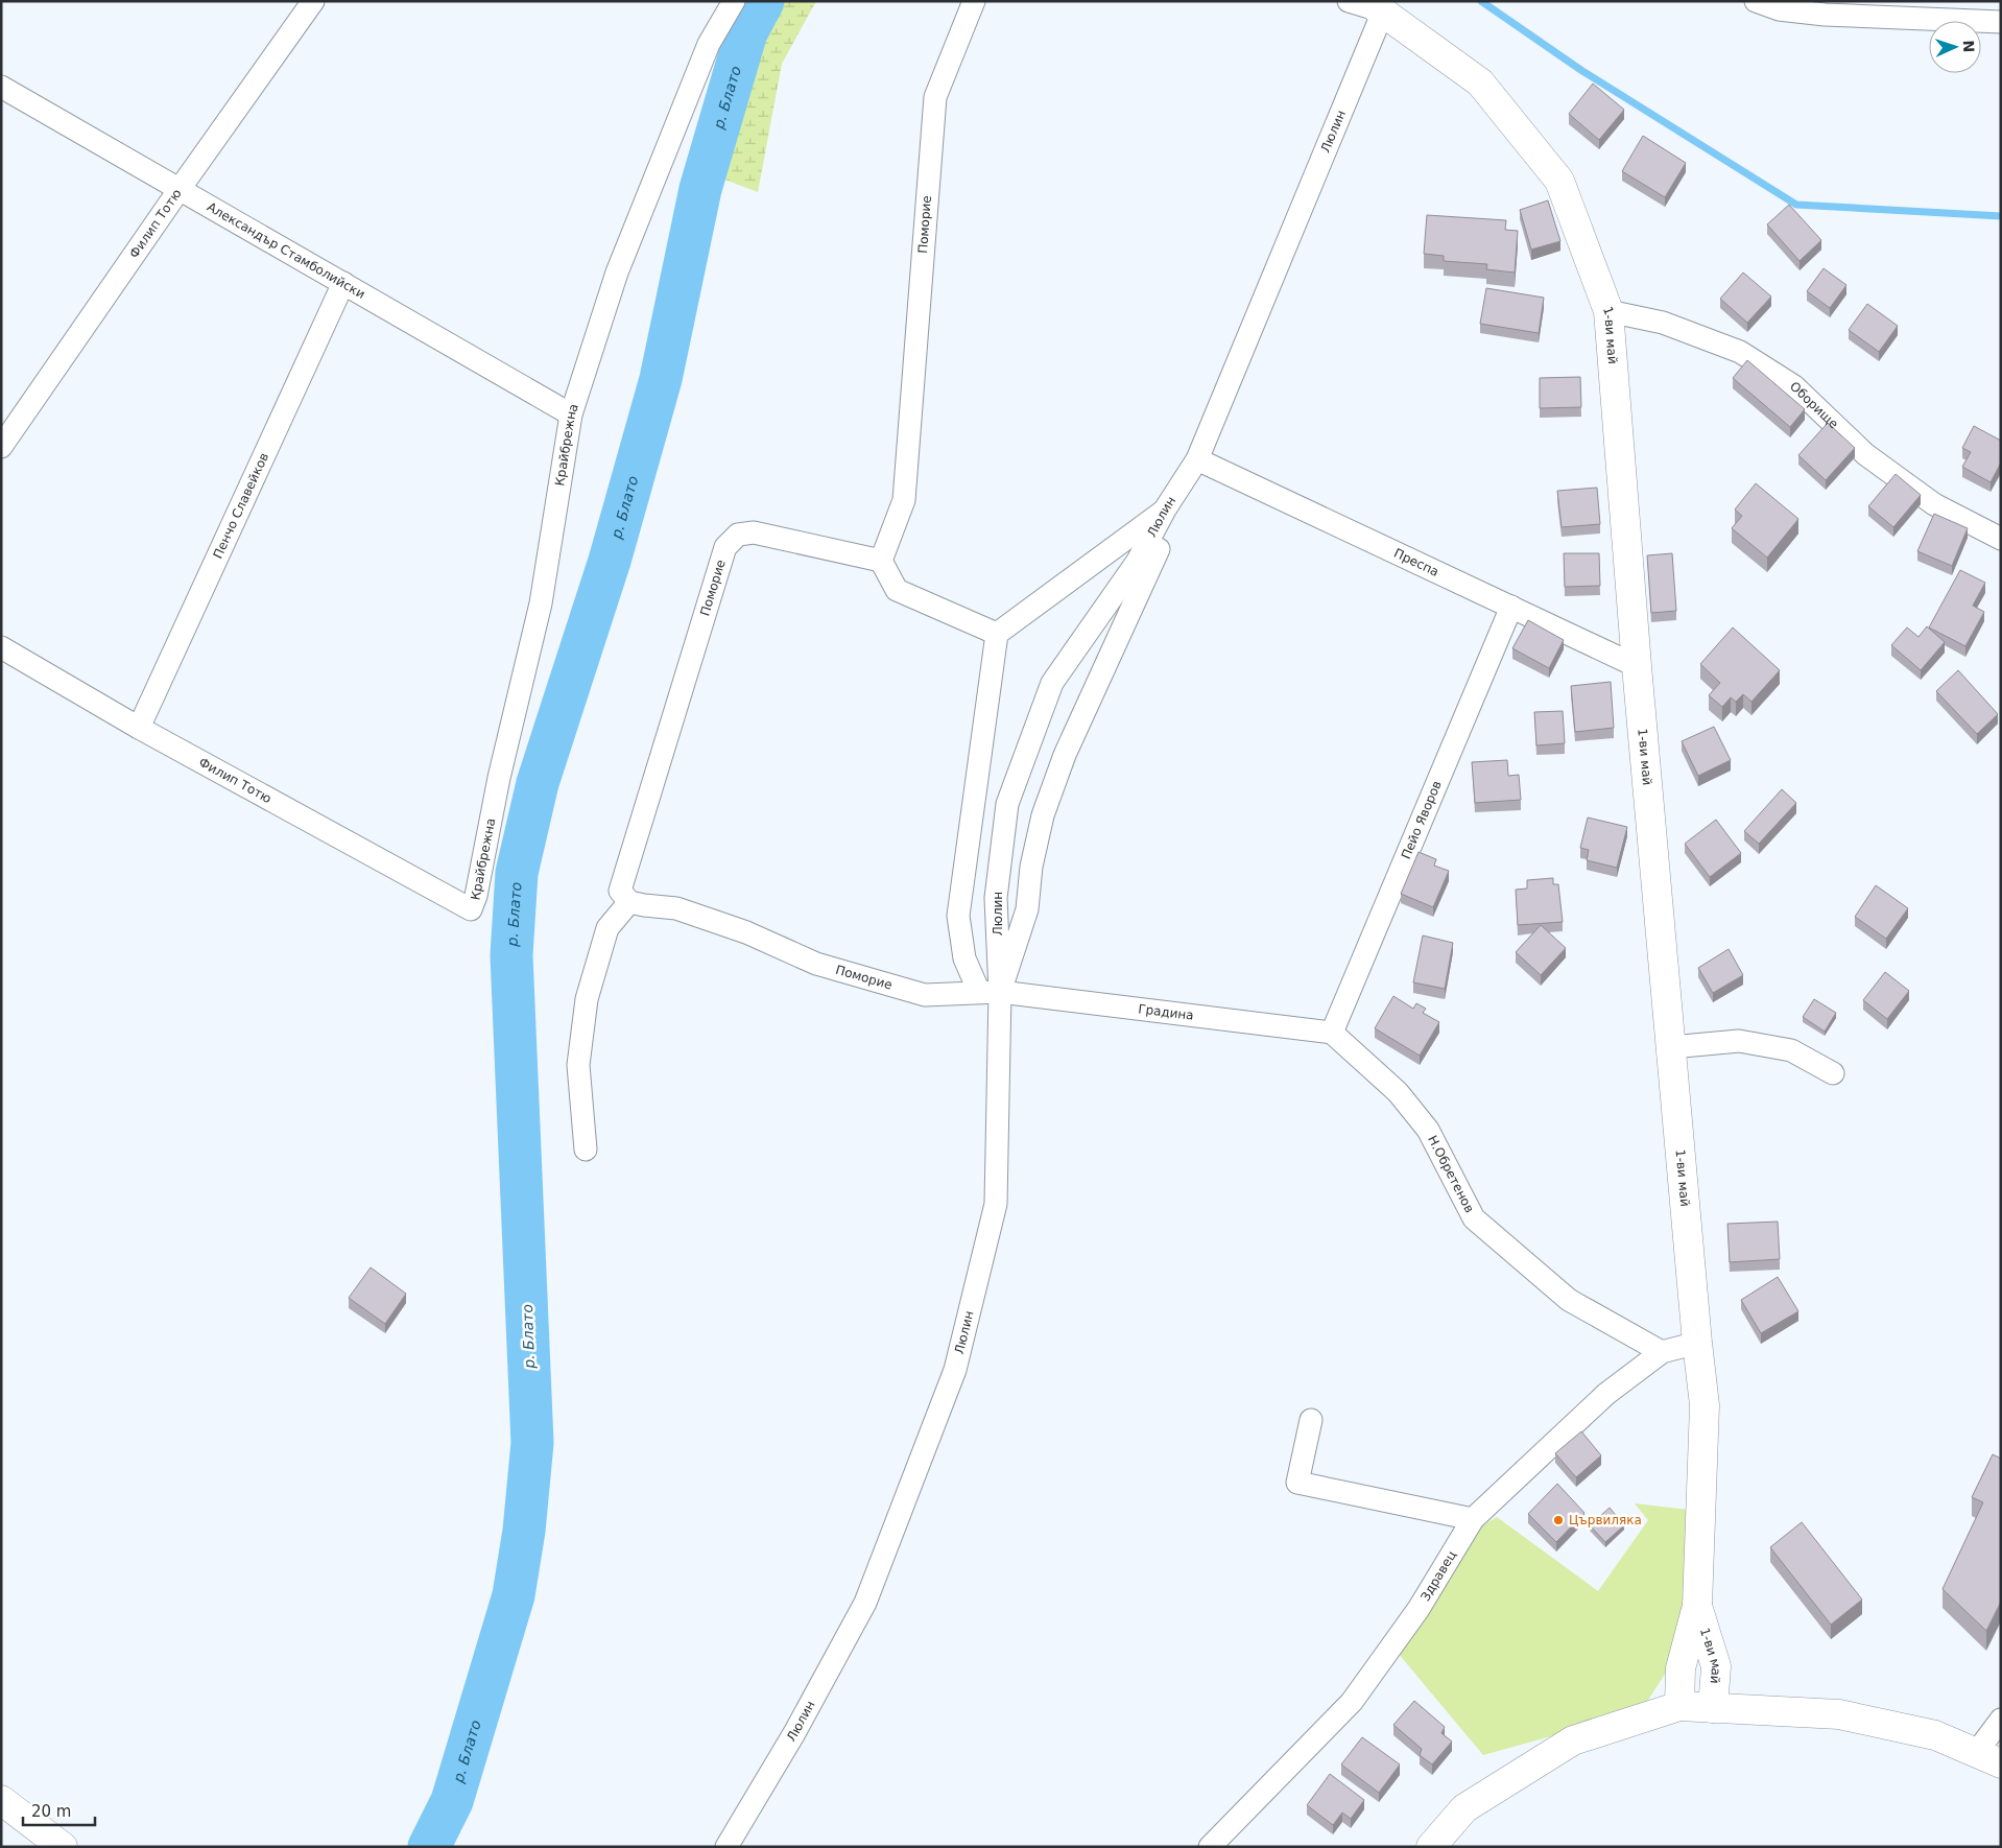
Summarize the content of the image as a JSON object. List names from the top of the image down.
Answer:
{
  "streets": {
    "street": [
      "Люлин",
      "Филип Тотю",
      "Поморие",
      "Александър Стамболийски",
      "1-ви май",
      "Оборище",
      "Крайбрежна",
      "Пенчо Славейков",
      "Преспа",
      "Пейо Яворов",
      "Градина",
      "Н.Обретенов",
      "Здравец"
    ]
  },
  "crossings": [
    ["Люлин", "Поморие"],
    ["Люлин", "1-ви май"],
    ["Люлин", "Преспа"],
    ["Люлин", "Градина"],
    ["Филип Тотю", "Александър Стамболийски"],
    ["Филип Тотю", "Крайбрежна"],
    ["Филип Тотю", "Пенчо Славейков"],
    ["Поморие", "Градина"],
    ["Александър Стамболийски", "Крайбрежна"],
    ["Александър Стамболийски", "Пенчо Славейков"],
    ["1-ви май", "Оборище"],
    ["1-ви май", "Преспа"],
    ["1-ви май", "Здравец"],
    ["Преспа", "Пейо Яворов"],
    ["Пейо Яворов", "Градина"],
    ["Пейо Яворов", "Н.Обретенов"],
    ["Градина", "Н.Обретенов"],
    ["Н.Обретенов", "Здравец"]
  ],
  "water": ["р. Блато"],
  "places": ["Цървиляка"],
  "scale_bar": "20 m",
  "north": "right"
}
